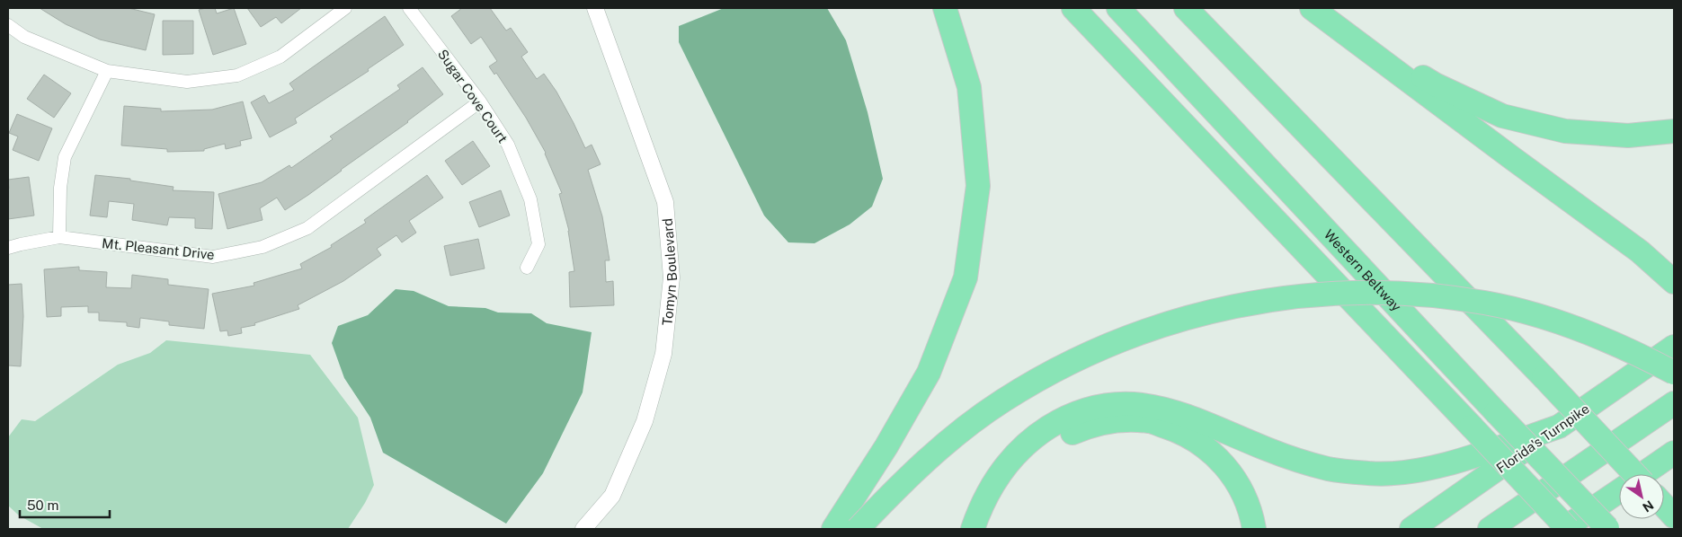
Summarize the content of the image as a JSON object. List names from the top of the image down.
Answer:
{
  "streets": {
    "highway": ["Western Beltway", "Florida's Turnpike"],
    "street": ["Sugar Cove Court", "Mt. Pleasant Drive", "Tomyn Boulevard"]
  },
  "crossings": [
    ["Sugar Cove Court", "Mt. Pleasant Drive"]
  ],
  "scale_bar": "50 m",
  "north": "bottom right"
}
